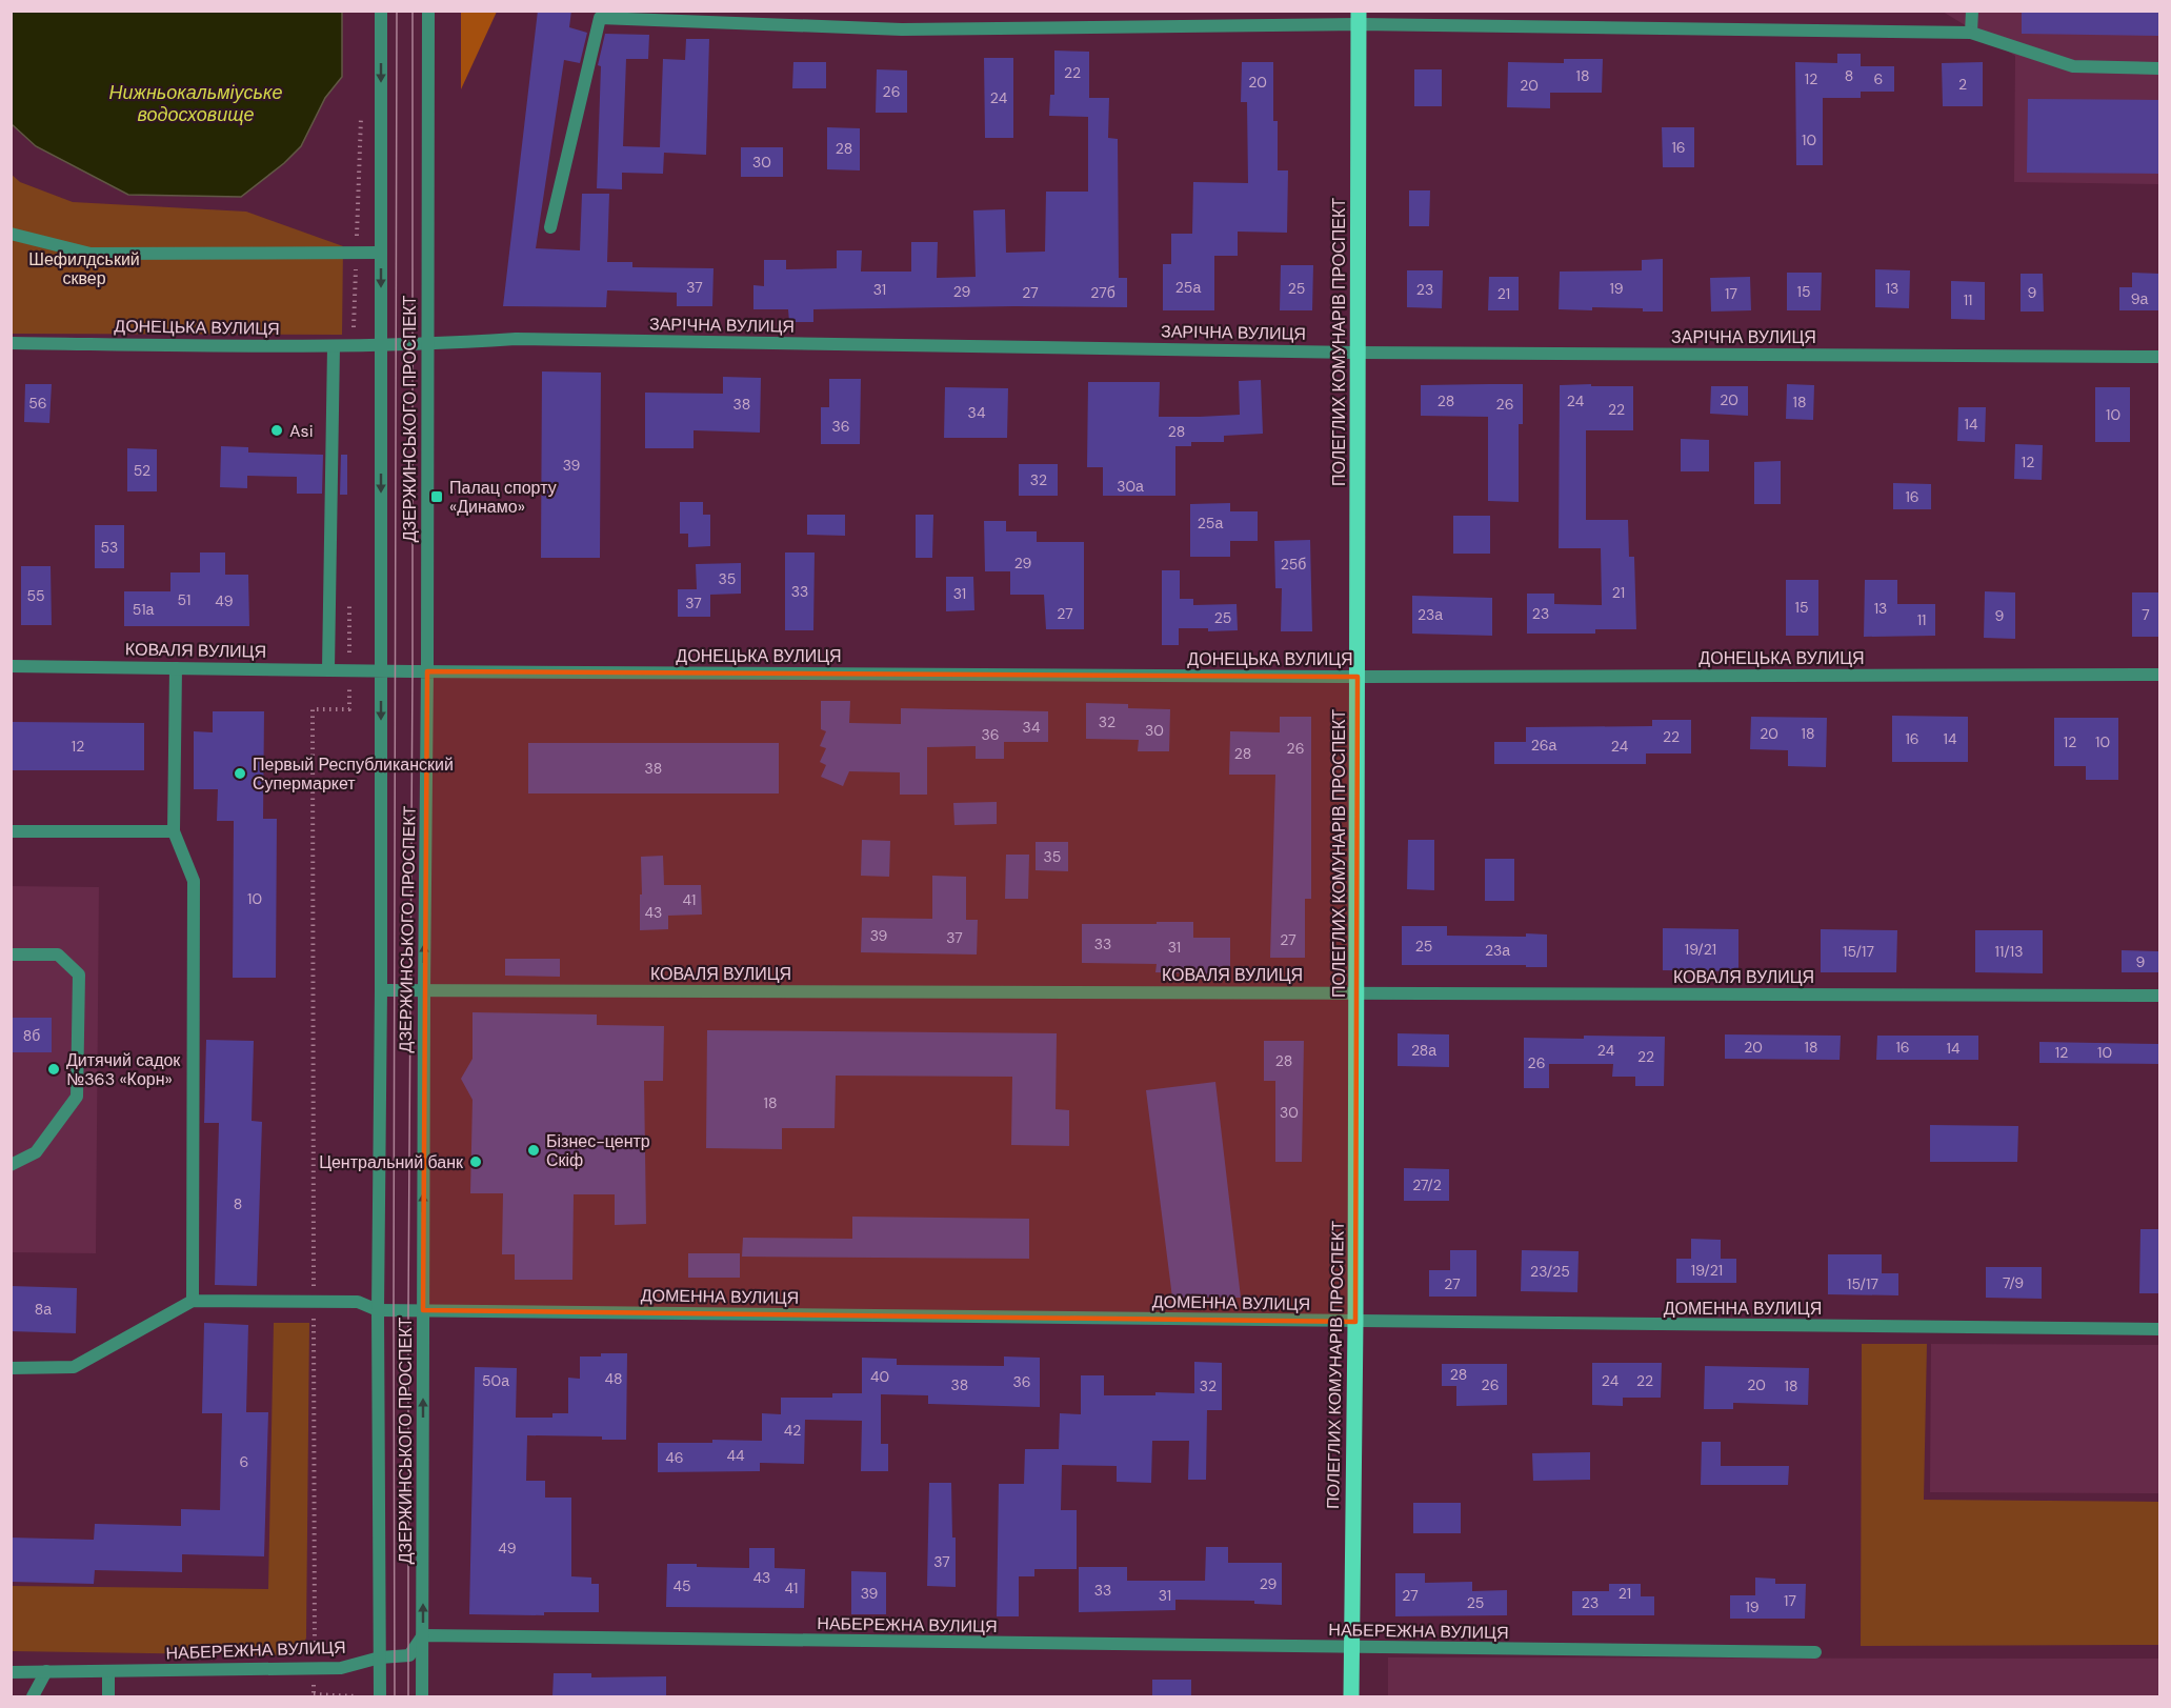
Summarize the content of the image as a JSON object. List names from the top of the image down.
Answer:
{
  "streets": {
    "main road": ["ПОЛЕГЛИХ КОМУНАРІВ ПРОСПЕКТ"],
    "street": [
      "ЗАРІЧНА ВУЛИЦЯ",
      "ДОНЕЦЬКА ВУЛИЦЯ",
      "ДЗЕРЖИНСЬКОГО ПРОСПЕКТ",
      "КОВАЛЯ ВУЛИЦЯ",
      "ДОМЕННА ВУЛИЦЯ",
      "НАБЕРЕЖНА ВУЛИЦЯ"
    ]
  },
  "crossings": [
    ["ЗАРІЧНА ВУЛИЦЯ", "ДОНЕЦЬКА ВУЛИЦЯ"],
    ["ЗАРІЧНА ВУЛИЦЯ", "ПОЛЕГЛИХ КОМУНАРІВ ПРОСПЕКТ"],
    ["ЗАРІЧНА ВУЛИЦЯ", "ДЗЕРЖИНСЬКОГО ПРОСПЕКТ"],
    ["ДОНЕЦЬКА ВУЛИЦЯ", "ПОЛЕГЛИХ КОМУНАРІВ ПРОСПЕКТ"],
    ["ДОНЕЦЬКА ВУЛИЦЯ", "ДЗЕРЖИНСЬКОГО ПРОСПЕКТ"],
    ["ДОНЕЦЬКА ВУЛИЦЯ", "КОВАЛЯ ВУЛИЦЯ"],
    ["ПОЛЕГЛИХ КОМУНАРІВ ПРОСПЕКТ", "КОВАЛЯ ВУЛИЦЯ"],
    ["ПОЛЕГЛИХ КОМУНАРІВ ПРОСПЕКТ", "ДОМЕННА ВУЛИЦЯ"],
    ["ПОЛЕГЛИХ КОМУНАРІВ ПРОСПЕКТ", "НАБЕРЕЖНА ВУЛИЦЯ"],
    ["ДЗЕРЖИНСЬКОГО ПРОСПЕКТ", "КОВАЛЯ ВУЛИЦЯ"],
    ["ДЗЕРЖИНСЬКОГО ПРОСПЕКТ", "ДОМЕННА ВУЛИЦЯ"],
    ["ДЗЕРЖИНСЬКОГО ПРОСПЕКТ", "НАБЕРЕЖНА ВУЛИЦЯ"]
  ],
  "water": ["Нижньокальміуське водосховище"],
  "parks": ["Шефилдський сквер"],
  "places": {
    "other": [
      "Asi",
      "Первый Республиканский Супермаркет",
      "Дитячий садок №363 «Корн»",
      "Бізнес-центр Скіф",
      "Центральний банк"
    ],
    "transit": ["Палац спорту «Динамо»"]
  },
  "house_numbers": [
    "22",
    "18",
    "8",
    "12",
    "6",
    "20",
    "2",
    "20",
    "26",
    "24",
    "10",
    "16",
    "28",
    "30",
    "37",
    "25а",
    "25",
    "19",
    "13",
    "31",
    "23",
    "29",
    "15",
    "27",
    "27б",
    "9",
    "21",
    "17",
    "9а",
    "11",
    "20",
    "28",
    "24",
    "18",
    "56",
    "38",
    "26",
    "22",
    "34",
    "10",
    "14",
    "36",
    "28",
    "12",
    "39",
    "52",
    "32",
    "30а",
    "16",
    "25а",
    "53",
    "29",
    "25б",
    "35",
    "33",
    "21",
    "31",
    "55",
    "51",
    "49",
    "37",
    "15",
    "13",
    "51а",
    "27",
    "23",
    "23а",
    "7",
    "9",
    "25",
    "11",
    "32",
    "34",
    "30",
    "20",
    "18",
    "36",
    "22",
    "16",
    "14",
    "12",
    "10",
    "26а",
    "12",
    "24",
    "26",
    "28",
    "38",
    "35",
    "10",
    "41",
    "43",
    "39",
    "37",
    "27",
    "33",
    "25",
    "31",
    "19/21",
    "23а",
    "15/17",
    "11/13",
    "9",
    "8б",
    "20",
    "18",
    "16",
    "14",
    "28а",
    "24",
    "12",
    "10",
    "22",
    "28",
    "26",
    "18",
    "30",
    "27/2",
    "8",
    "19/21",
    "23/25",
    "7/9",
    "27",
    "15/17",
    "8а",
    "28",
    "40",
    "48",
    "50а",
    "24",
    "22",
    "36",
    "38",
    "26",
    "20",
    "32",
    "18",
    "42",
    "44",
    "46",
    "6",
    "49",
    "37",
    "43",
    "29",
    "45",
    "41",
    "33",
    "39",
    "21",
    "31",
    "27",
    "17",
    "25",
    "23",
    "19"
  ]
}
